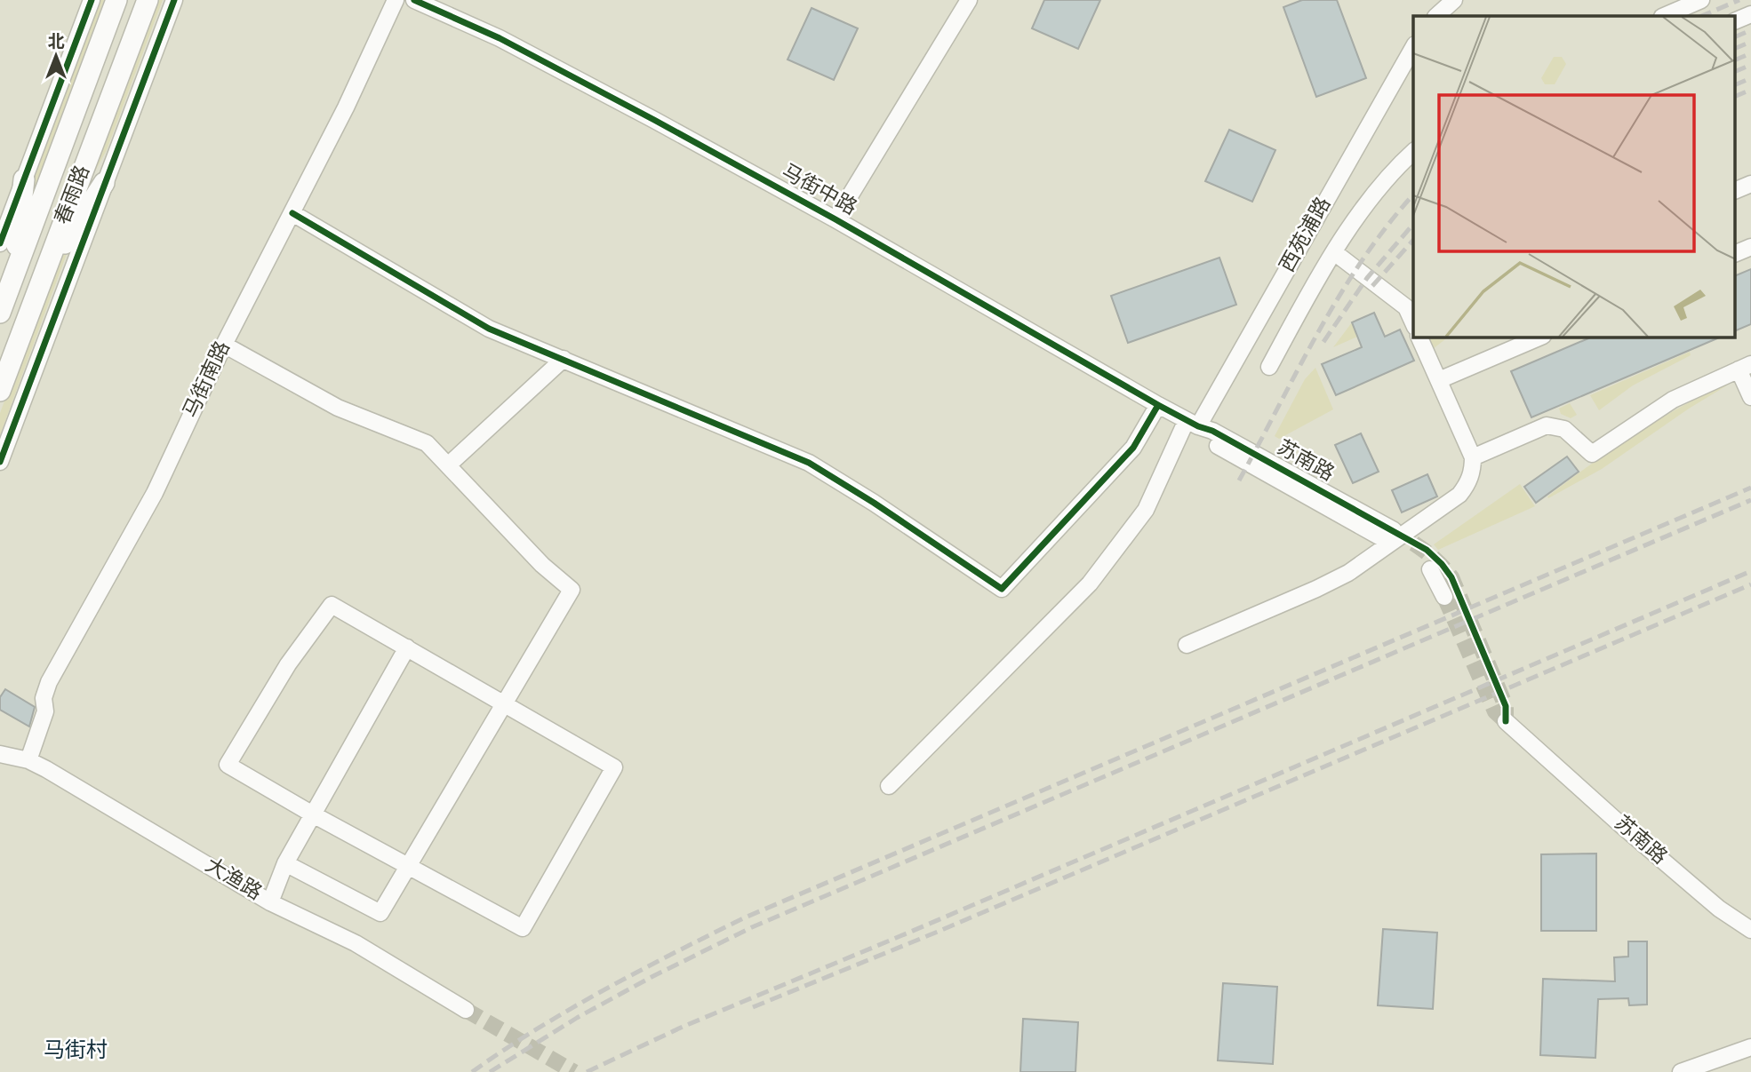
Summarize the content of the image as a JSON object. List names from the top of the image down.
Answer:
{
  "streets": {
    "main road": ["春雨路"],
    "street": [
      "马街中路",
      "西苑浦路",
      "马街南路",
      "苏南路",
      "大渔路"
    ]
  },
  "crossings": [
    ["马街中路", "西苑浦路"],
    ["马街中路", "苏南路"],
    ["西苑浦路", "苏南路"],
    ["马街南路", "大渔路"]
  ],
  "districts": ["马街村"],
  "north": "top"
}
